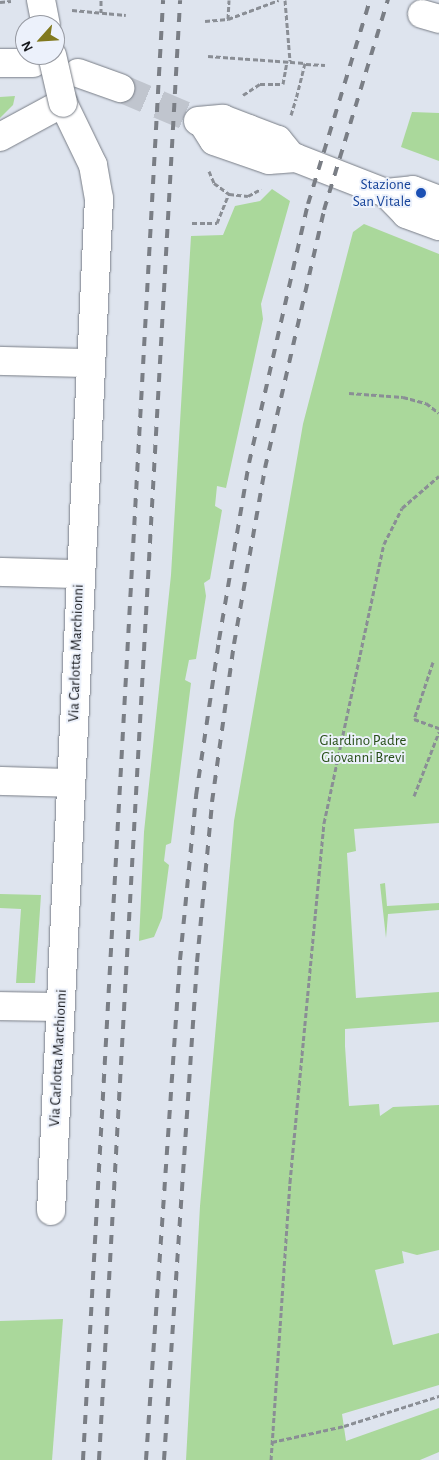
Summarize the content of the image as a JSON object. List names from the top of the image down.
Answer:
{
  "streets": {
    "street": ["Via Carlotta Marchionni"]
  },
  "parks": ["Giardino Padre Giovanni Brevi"],
  "places": ["Stazione San Vitale"],
  "north": "bottom left"
}
